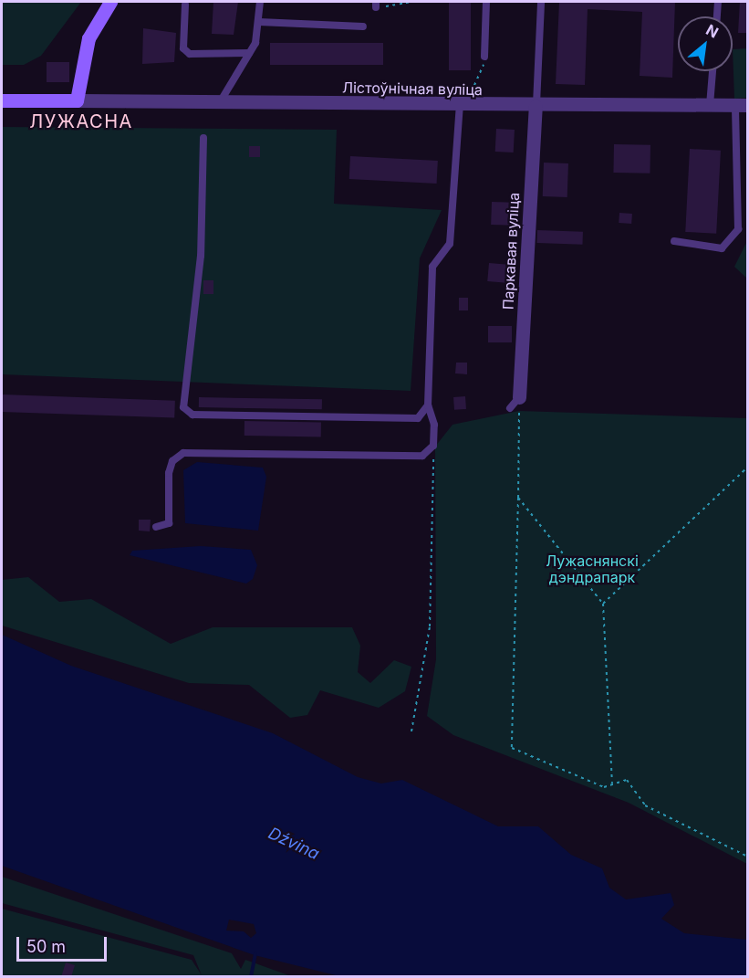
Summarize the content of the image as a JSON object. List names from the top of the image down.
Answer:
{
  "streets": {
    "street": ["Лістоўнічная вуліца", "Паркавая вуліца"]
  },
  "crossings": [
    ["Лістоўнічная вуліца", "Паркавая вуліца"]
  ],
  "districts": ["ЛУЖАСНА"],
  "water": ["Dźvina"],
  "parks": ["Лужаснянскі дэндрапарк"],
  "scale_bar": "50 m",
  "north": "top right"
}
